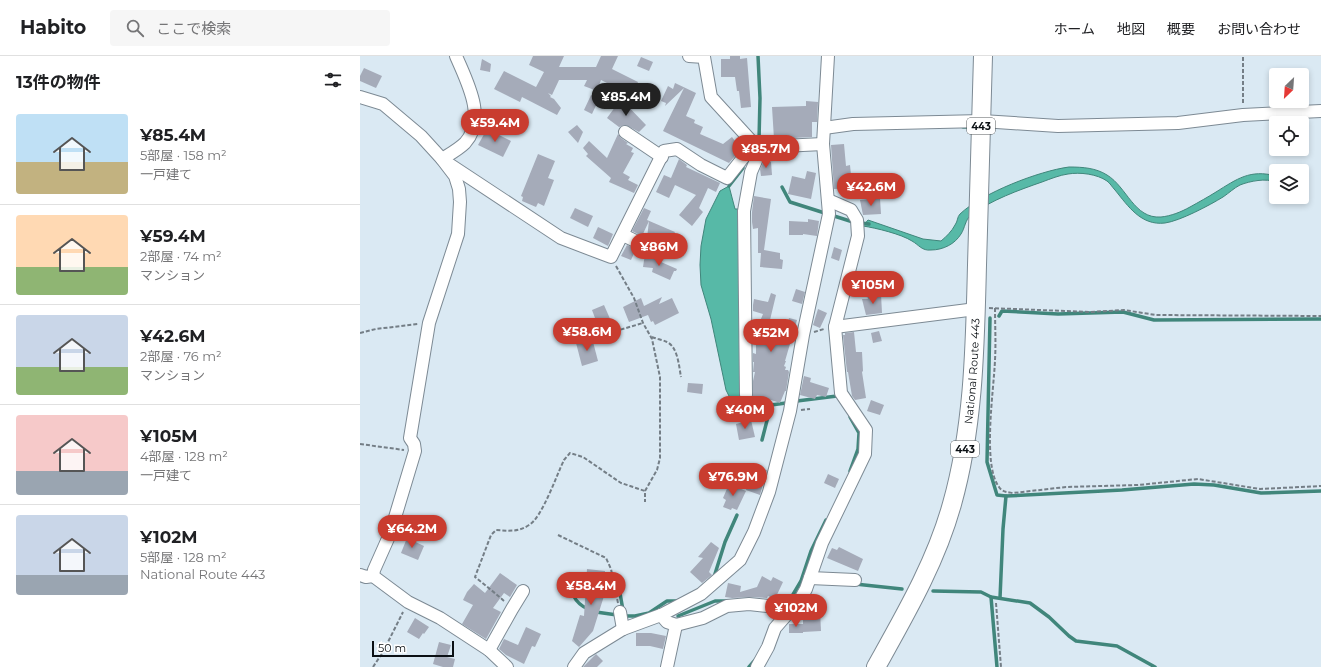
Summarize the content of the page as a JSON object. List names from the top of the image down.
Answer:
{
  "streets": {
    "highway": ["443", "National Route 443"]
  },
  "scale_bar": "50 m",
  "north": "bottom left",
  "page": {
    "header": "Habito",
    "search": "ここで検索",
    "nav": [
      "ホーム",
      "地図",
      "概要",
      "お問い合わせ"
    ],
    "heading": "13件の物件",
    "price": [
      "¥85.4M",
      "¥59.4M",
      "¥85.7M",
      "¥42.6M",
      "¥86M",
      "¥105M",
      "¥58.6M",
      "¥52M",
      "¥40M",
      "¥76.9M",
      "¥64.2M",
      "¥58.4M",
      "¥102M"
    ],
    "list": [
      {
        "name": "¥85.4M",
        "note": "5部屋 · 158 m² · 一戸建て"
      },
      {
        "name": "¥59.4M",
        "note": "2部屋 · 74 m² · マンション"
      },
      {
        "name": "¥42.6M",
        "note": "2部屋 · 76 m² · マンション"
      },
      {
        "name": "¥105M",
        "note": "4部屋 · 128 m² · 一戸建て"
      },
      {
        "name": "¥102M",
        "note": "5部屋 · 128 m² · National Route 443"
      }
    ],
    "scale": "50 m"
  }
}
